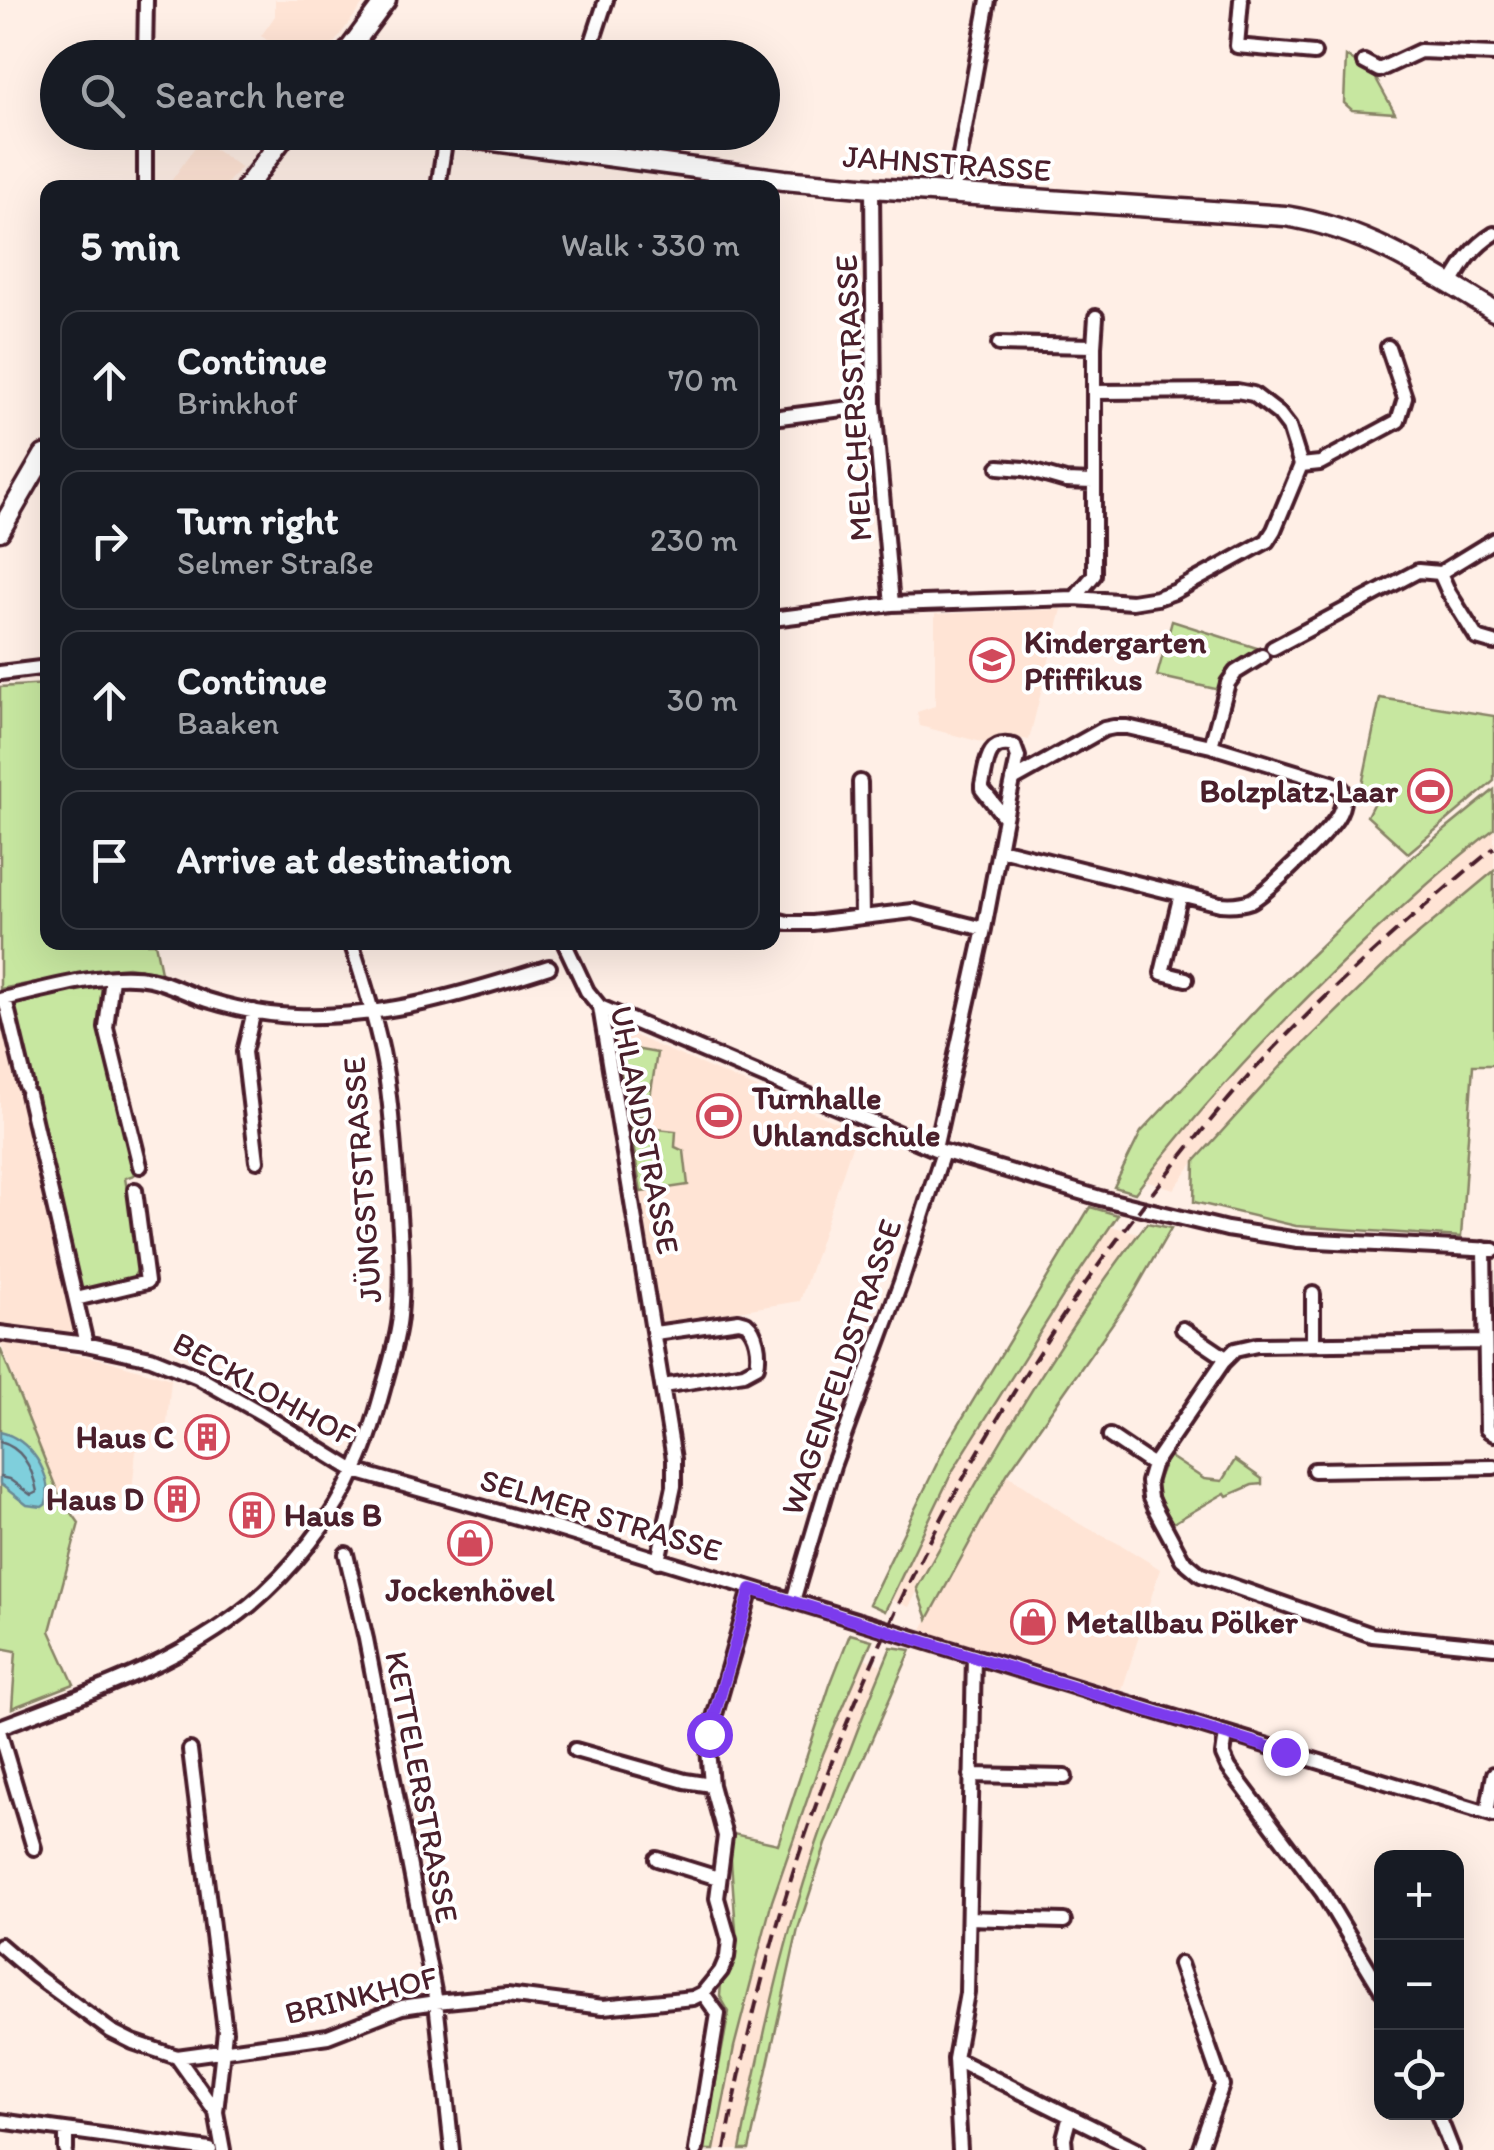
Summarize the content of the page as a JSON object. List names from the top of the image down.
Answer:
{
  "streets": {
    "street": [
      "JAHNSTRASSE",
      "MELCHERSSTRASSE",
      "UHLANDSTRASSE",
      "JÜNGSTSTRASSE",
      "WAGENFELDSTRASSE",
      "BECKLOHHOF",
      "SELMER STRASSE",
      "KETTELERSTRASSE",
      "BRINKHOF"
    ]
  },
  "crossings": [
    ["JAHNSTRASSE", "MELCHERSSTRASSE"],
    ["UHLANDSTRASSE", "SELMER STRASSE"],
    ["JÜNGSTSTRASSE", "BECKLOHHOF"],
    ["JÜNGSTSTRASSE", "SELMER STRASSE"],
    ["WAGENFELDSTRASSE", "SELMER STRASSE"],
    ["BECKLOHHOF", "SELMER STRASSE"],
    ["KETTELERSTRASSE", "BRINKHOF"]
  ],
  "places": {
    "school or university": ["Kindergarten Pfiffikus"],
    "sports": ["Bolzplatz Laar", "Turnhalle Uhlandschule"],
    "building": ["Haus C", "Haus D", "Haus B"],
    "shop": ["Jockenhövel", "Metallbau Pölker"]
  },
  "page": {
    "search": "Search here",
    "heading": ["5 min", "Walk · 330 m"],
    "list": [
      ["Continue", "Brinkhof", "70 m"],
      ["Turn right", "Selmer Straße", "230 m"],
      ["Continue", "Baaken", "30 m"],
      "Arrive at destination"
    ],
    "map_buttons": ["+", "−"]
  }
}
